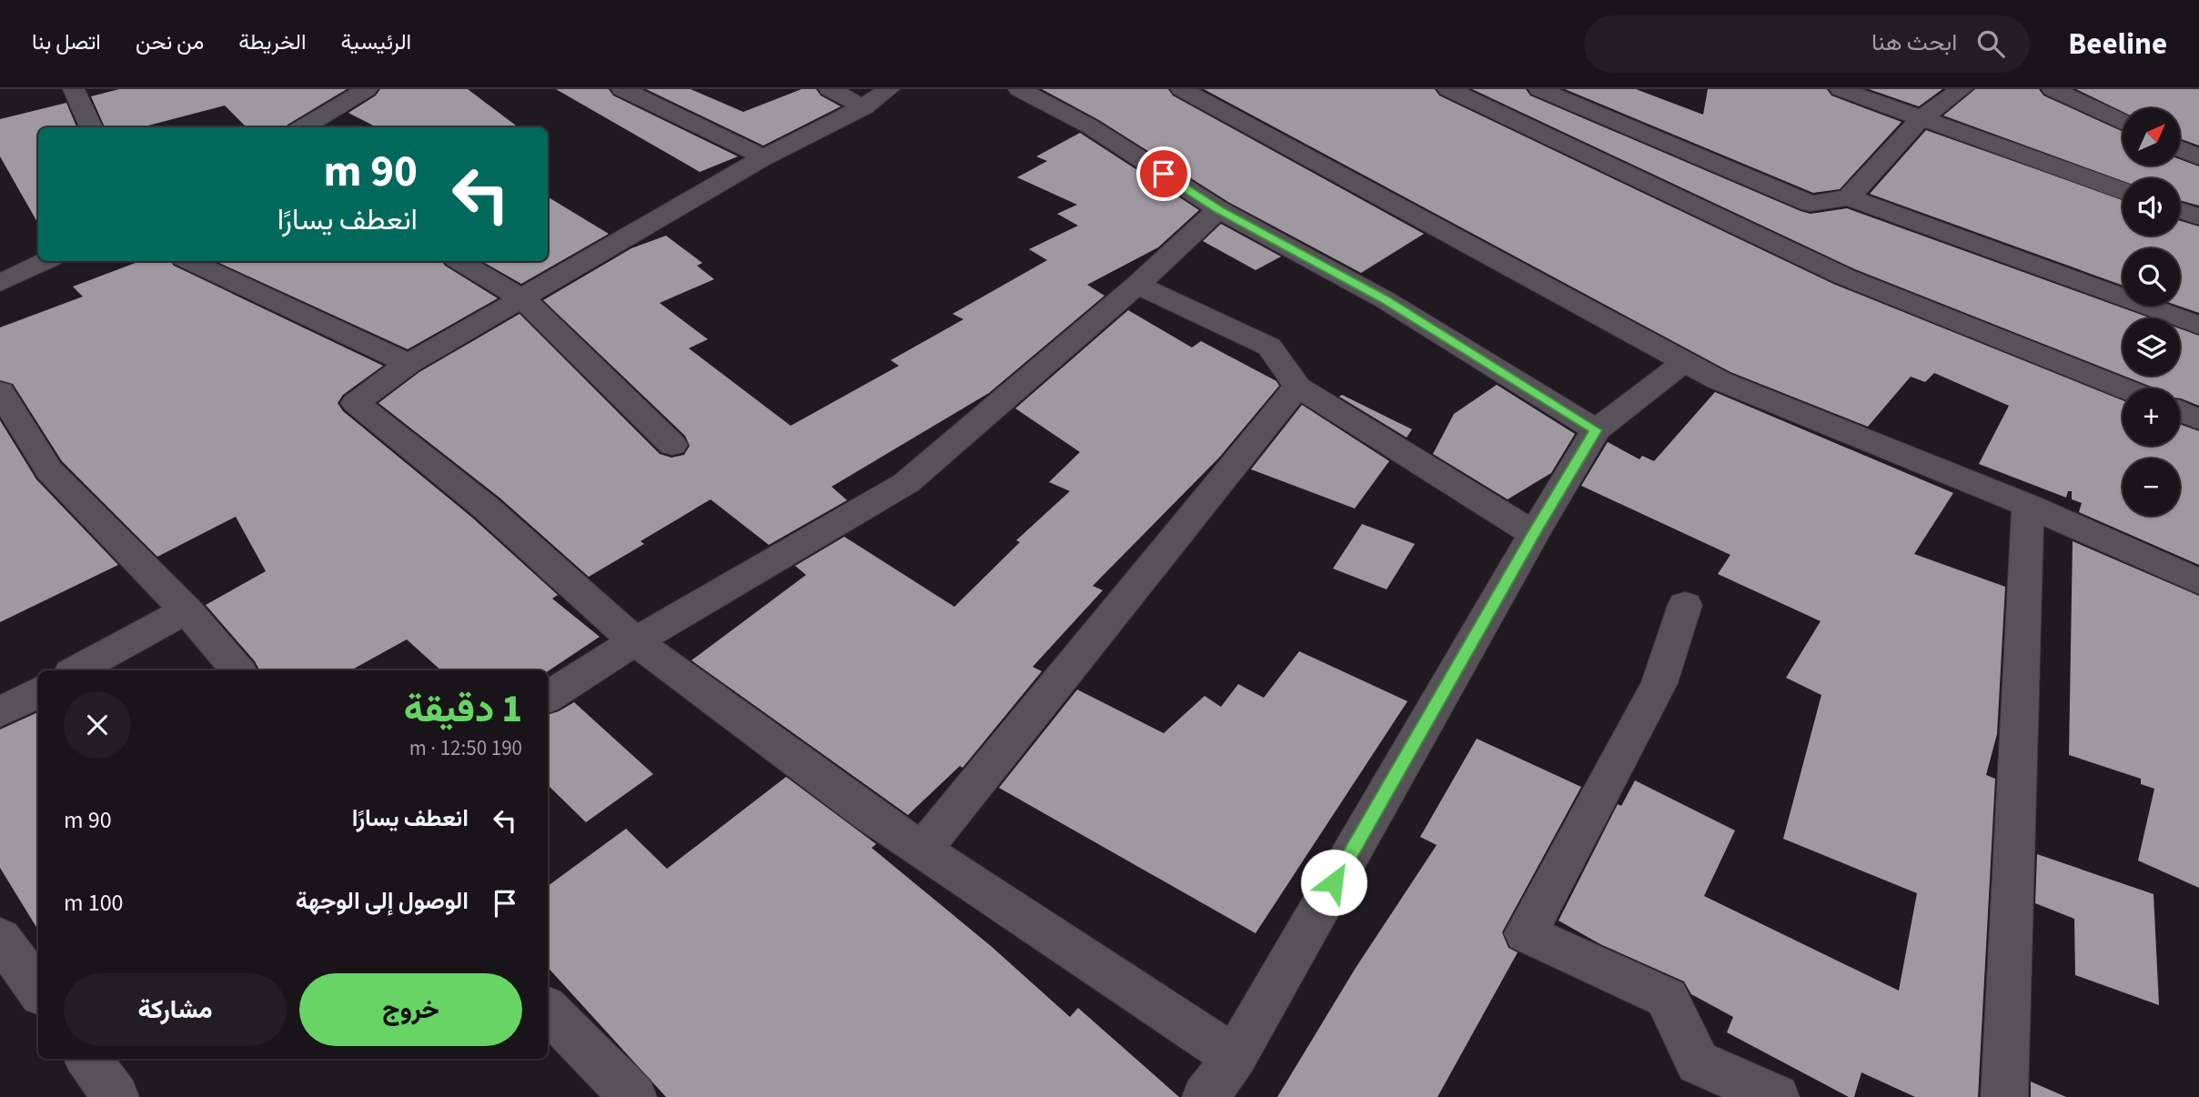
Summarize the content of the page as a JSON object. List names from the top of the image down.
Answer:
{
  "north": "top right",
  "page": {
    "header": "Beeline",
    "search": "ابحث هنا",
    "nav": [
      "الرئيسية",
      "الخريطة",
      "من نحن",
      "اتصل بنا"
    ],
    "map_buttons": ["+", "−"],
    "turn": ["90 m", "انعطف يسارًا"],
    "heading": ["1 دقيقة", "190 m · 12:50"],
    "list": [
      {
        "name": "انعطف يسارًا",
        "value": "90 m"
      },
      {
        "name": "الوصول إلى الوجهة",
        "value": "100 m"
      }
    ],
    "buttons": ["خروج", "مشاركة"]
  }
}
